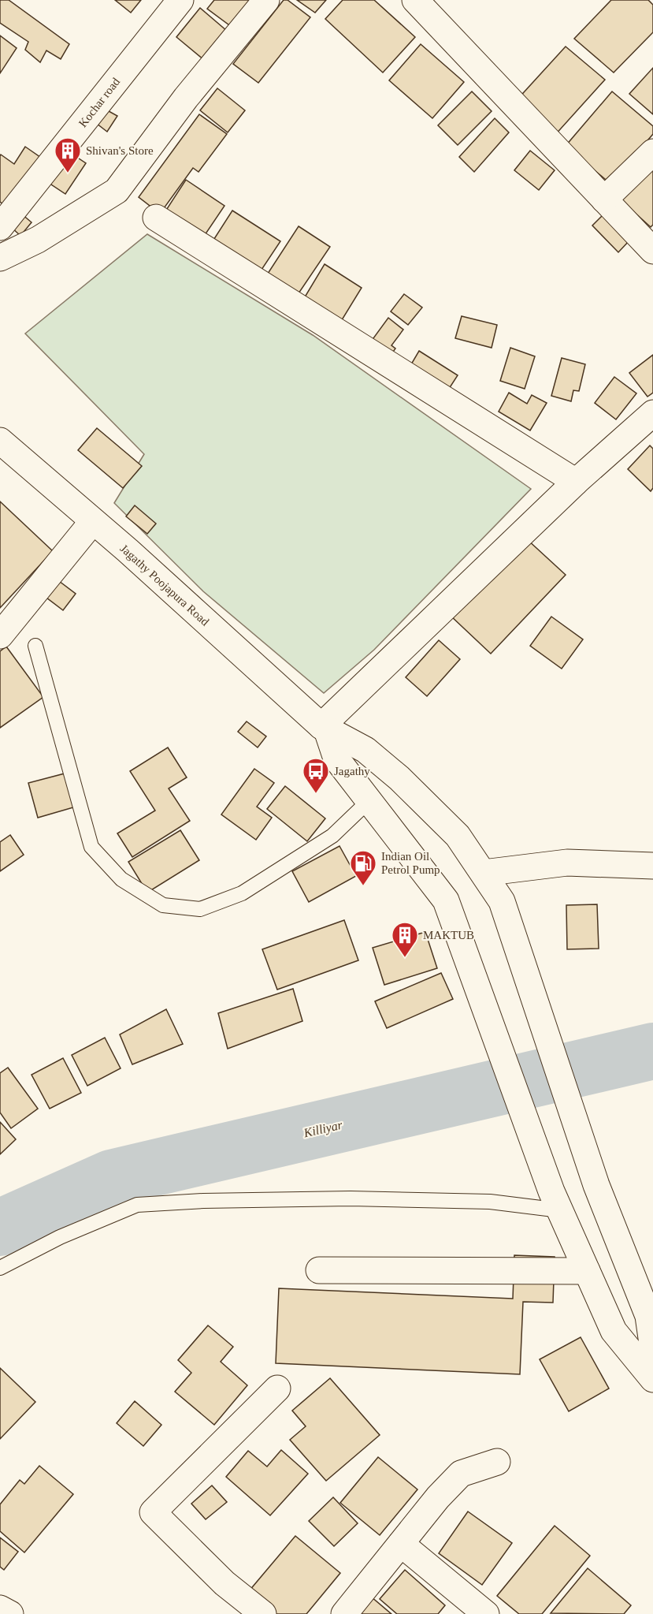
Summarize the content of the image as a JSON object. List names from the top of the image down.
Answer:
{
  "streets": {
    "street": ["Kochar road", "Jagathy Poojapura Road"]
  },
  "water": ["Killiyar"],
  "places": {
    "building": ["Shivan's Store", "MAKTUB"],
    "bus stop": ["Jagathy"],
    "fuel station": ["Indian Oil Petrol Pump"]
  }
}
